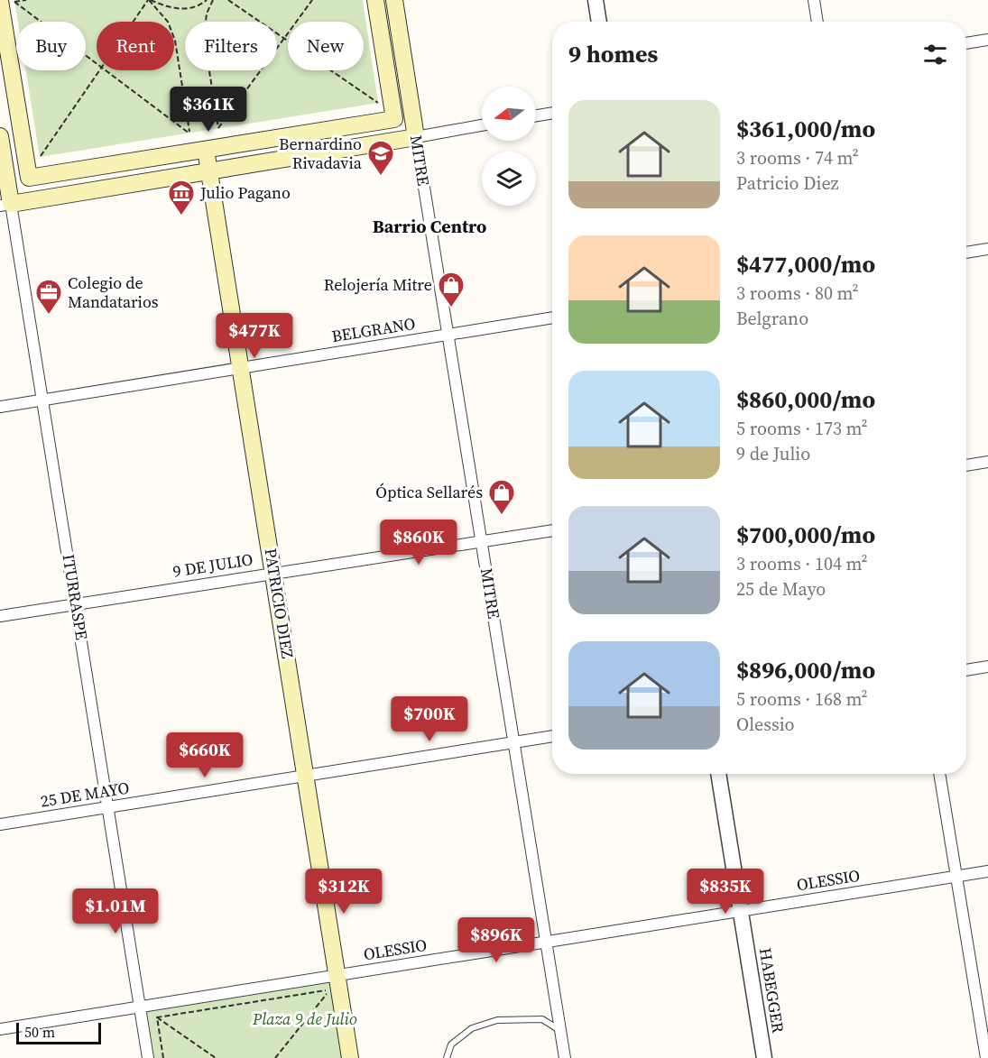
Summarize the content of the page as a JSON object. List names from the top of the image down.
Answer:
{
  "streets": {
    "main road": ["MITRE", "ITURRASPE", "PATRICIO DIEZ"],
    "street": [
      "BELGRANO",
      "9 DE JULIO",
      "25 DE MAYO",
      "OLESSIO",
      "HABEGGER"
    ]
  },
  "crossings": [
    ["MITRE", "BELGRANO"],
    ["MITRE", "9 DE JULIO"],
    ["MITRE", "PATRICIO DIEZ"],
    ["MITRE", "25 DE MAYO"],
    ["MITRE", "OLESSIO"],
    ["BELGRANO", "ITURRASPE"],
    ["BELGRANO", "PATRICIO DIEZ"],
    ["9 DE JULIO", "ITURRASPE"],
    ["9 DE JULIO", "PATRICIO DIEZ"],
    ["ITURRASPE", "25 DE MAYO"],
    ["ITURRASPE", "OLESSIO"],
    ["PATRICIO DIEZ", "25 DE MAYO"],
    ["PATRICIO DIEZ", "OLESSIO"],
    ["OLESSIO", "HABEGGER"]
  ],
  "districts": ["Barrio Centro"],
  "parks": ["Plaza 9 de Julio"],
  "places": {
    "school or university": ["Bernardino Rivadavia"],
    "museum": ["Julio Pagano"],
    "shop": ["Relojería Mitre", "Óptica Sellarés"],
    "office": ["Colegio de Mandatarios"]
  },
  "scale_bar": "50 m",
  "north": "left",
  "page": {
    "chip": [
      "Buy",
      "Rent",
      "Filters",
      "New"
    ],
    "heading": "9 homes",
    "price": [
      "$361K",
      "$477K",
      "$860K",
      "$700K",
      "$660K",
      "$312K",
      "$835K",
      "$1.01M",
      "$896K"
    ],
    "list": [
      {
        "name": "$361,000/mo",
        "note": "3 rooms · 74 m² · Patricio Diez"
      },
      {
        "name": "$477,000/mo",
        "note": "3 rooms · 80 m² · Belgrano"
      },
      {
        "name": "$860,000/mo",
        "note": "5 rooms · 173 m² · 9 de Julio"
      },
      {
        "name": "$700,000/mo",
        "note": "3 rooms · 104 m² · 25 de Mayo"
      },
      {
        "name": "$896,000/mo",
        "note": "5 rooms · 168 m² · Olessio"
      }
    ],
    "scale": "50 m"
  }
}
